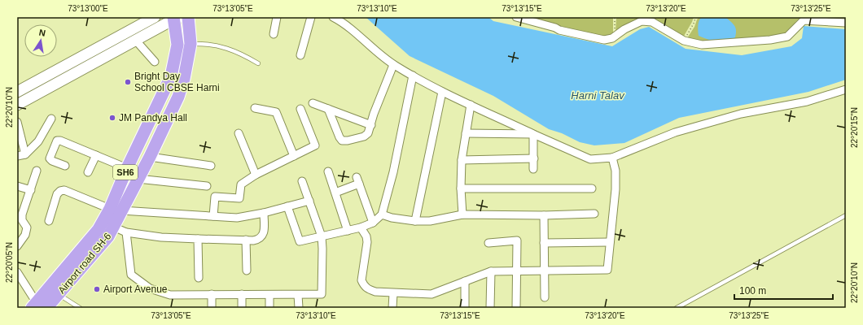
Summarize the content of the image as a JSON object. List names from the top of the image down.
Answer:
{
  "streets": {
    "main road": ["SH6", "Airport road SH-6"]
  },
  "crossings": [
    ["SH6", "Airport road SH-6"]
  ],
  "water": ["Harni Talav"],
  "places": ["Bright Day School CBSE Harni", "JM Pandya Hall", "Airport Avenue"],
  "scale_bar": "100 m",
  "north": "top",
  "coordinates": [
    "73°13'00\"E",
    "73°13'05\"E",
    "73°13'10\"E",
    "73°13'15\"E",
    "73°13'20\"E",
    "73°13'25\"E",
    "22°20'10\"N",
    "22°20'15\"N",
    "22°20'05\"N"
  ]
}
